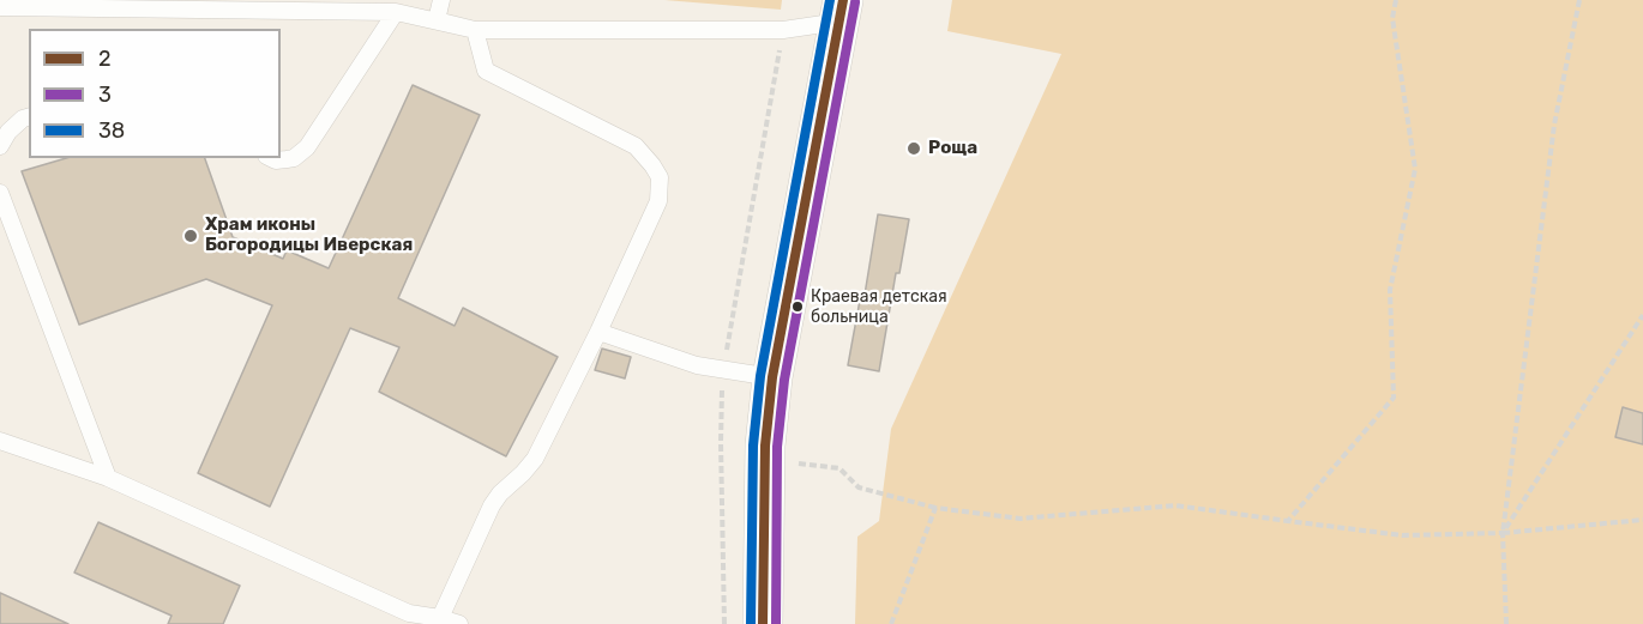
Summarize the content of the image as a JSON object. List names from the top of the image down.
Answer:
{
  "places": ["Роща", "Храм иконы Богородицы Иверская", "Краевая детская больница"],
  "lines": ["transit line 2", "transit line 38", "transit line 3"],
  "legend": ["2", "3", "38"]
}
